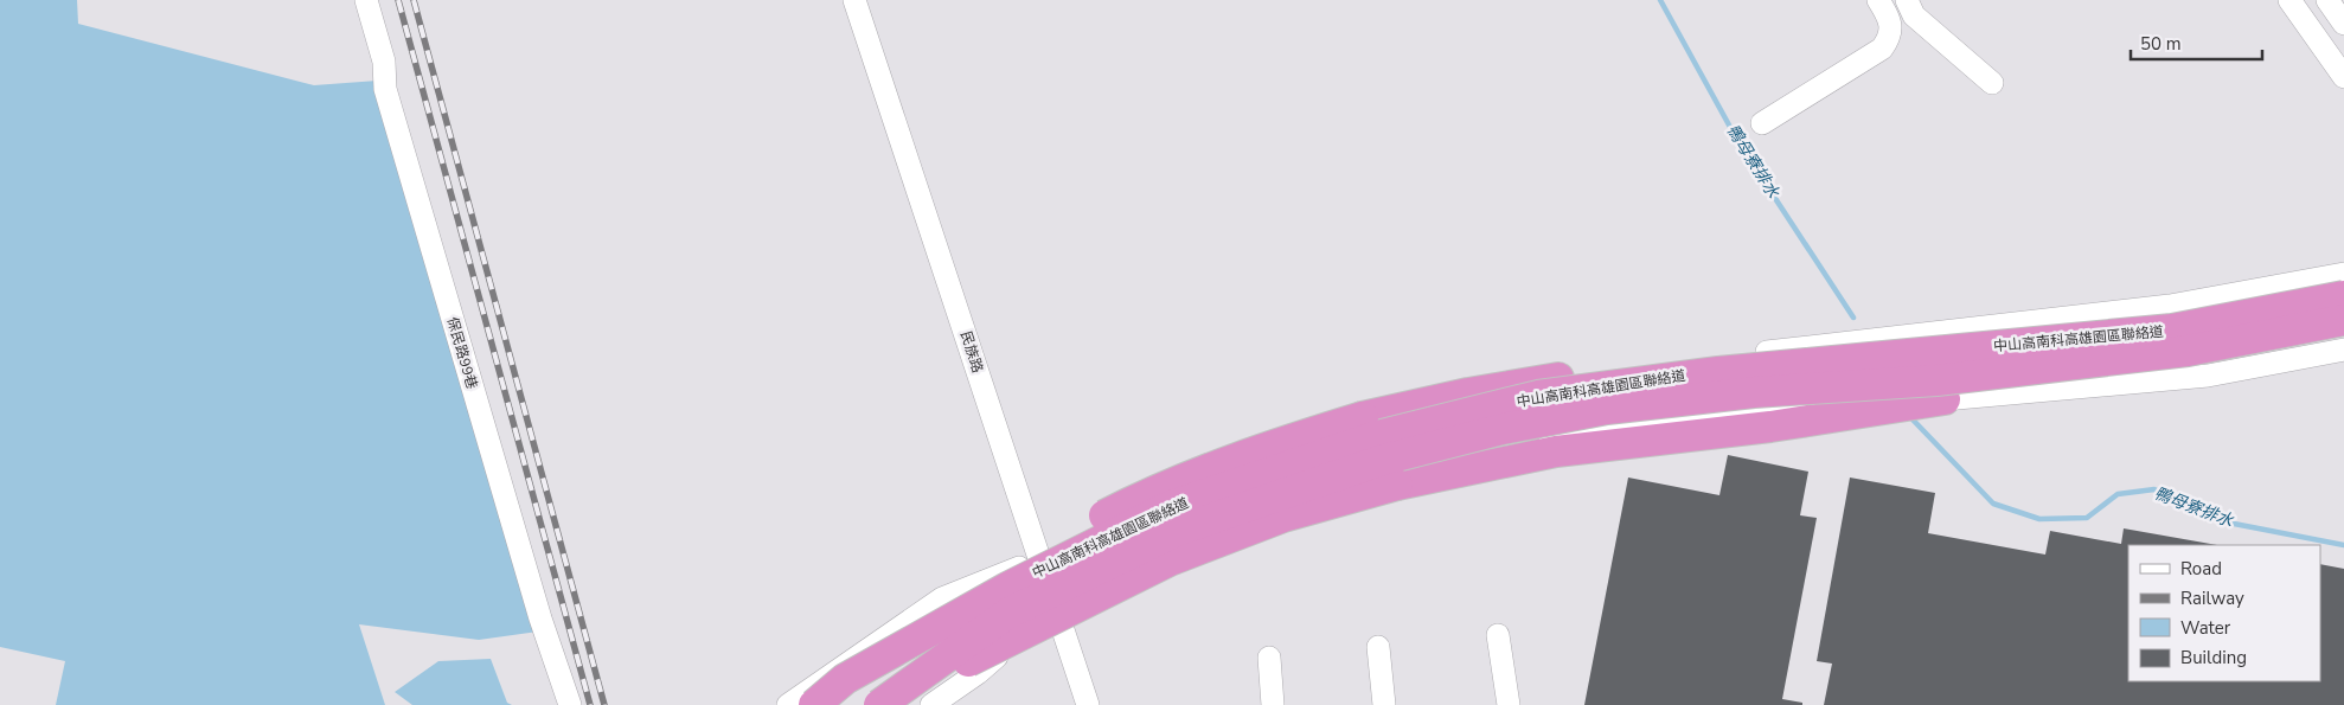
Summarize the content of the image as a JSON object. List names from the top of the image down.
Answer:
{
  "streets": {
    "highway": ["中山高南科高雄園區聯絡道"],
    "street": ["民族路", "保民路99巷"]
  },
  "water": ["鴨母寮排水"],
  "legend": [
    "Road",
    "Railway",
    "Water",
    "Building"
  ],
  "scale_bar": "50 m"
}
